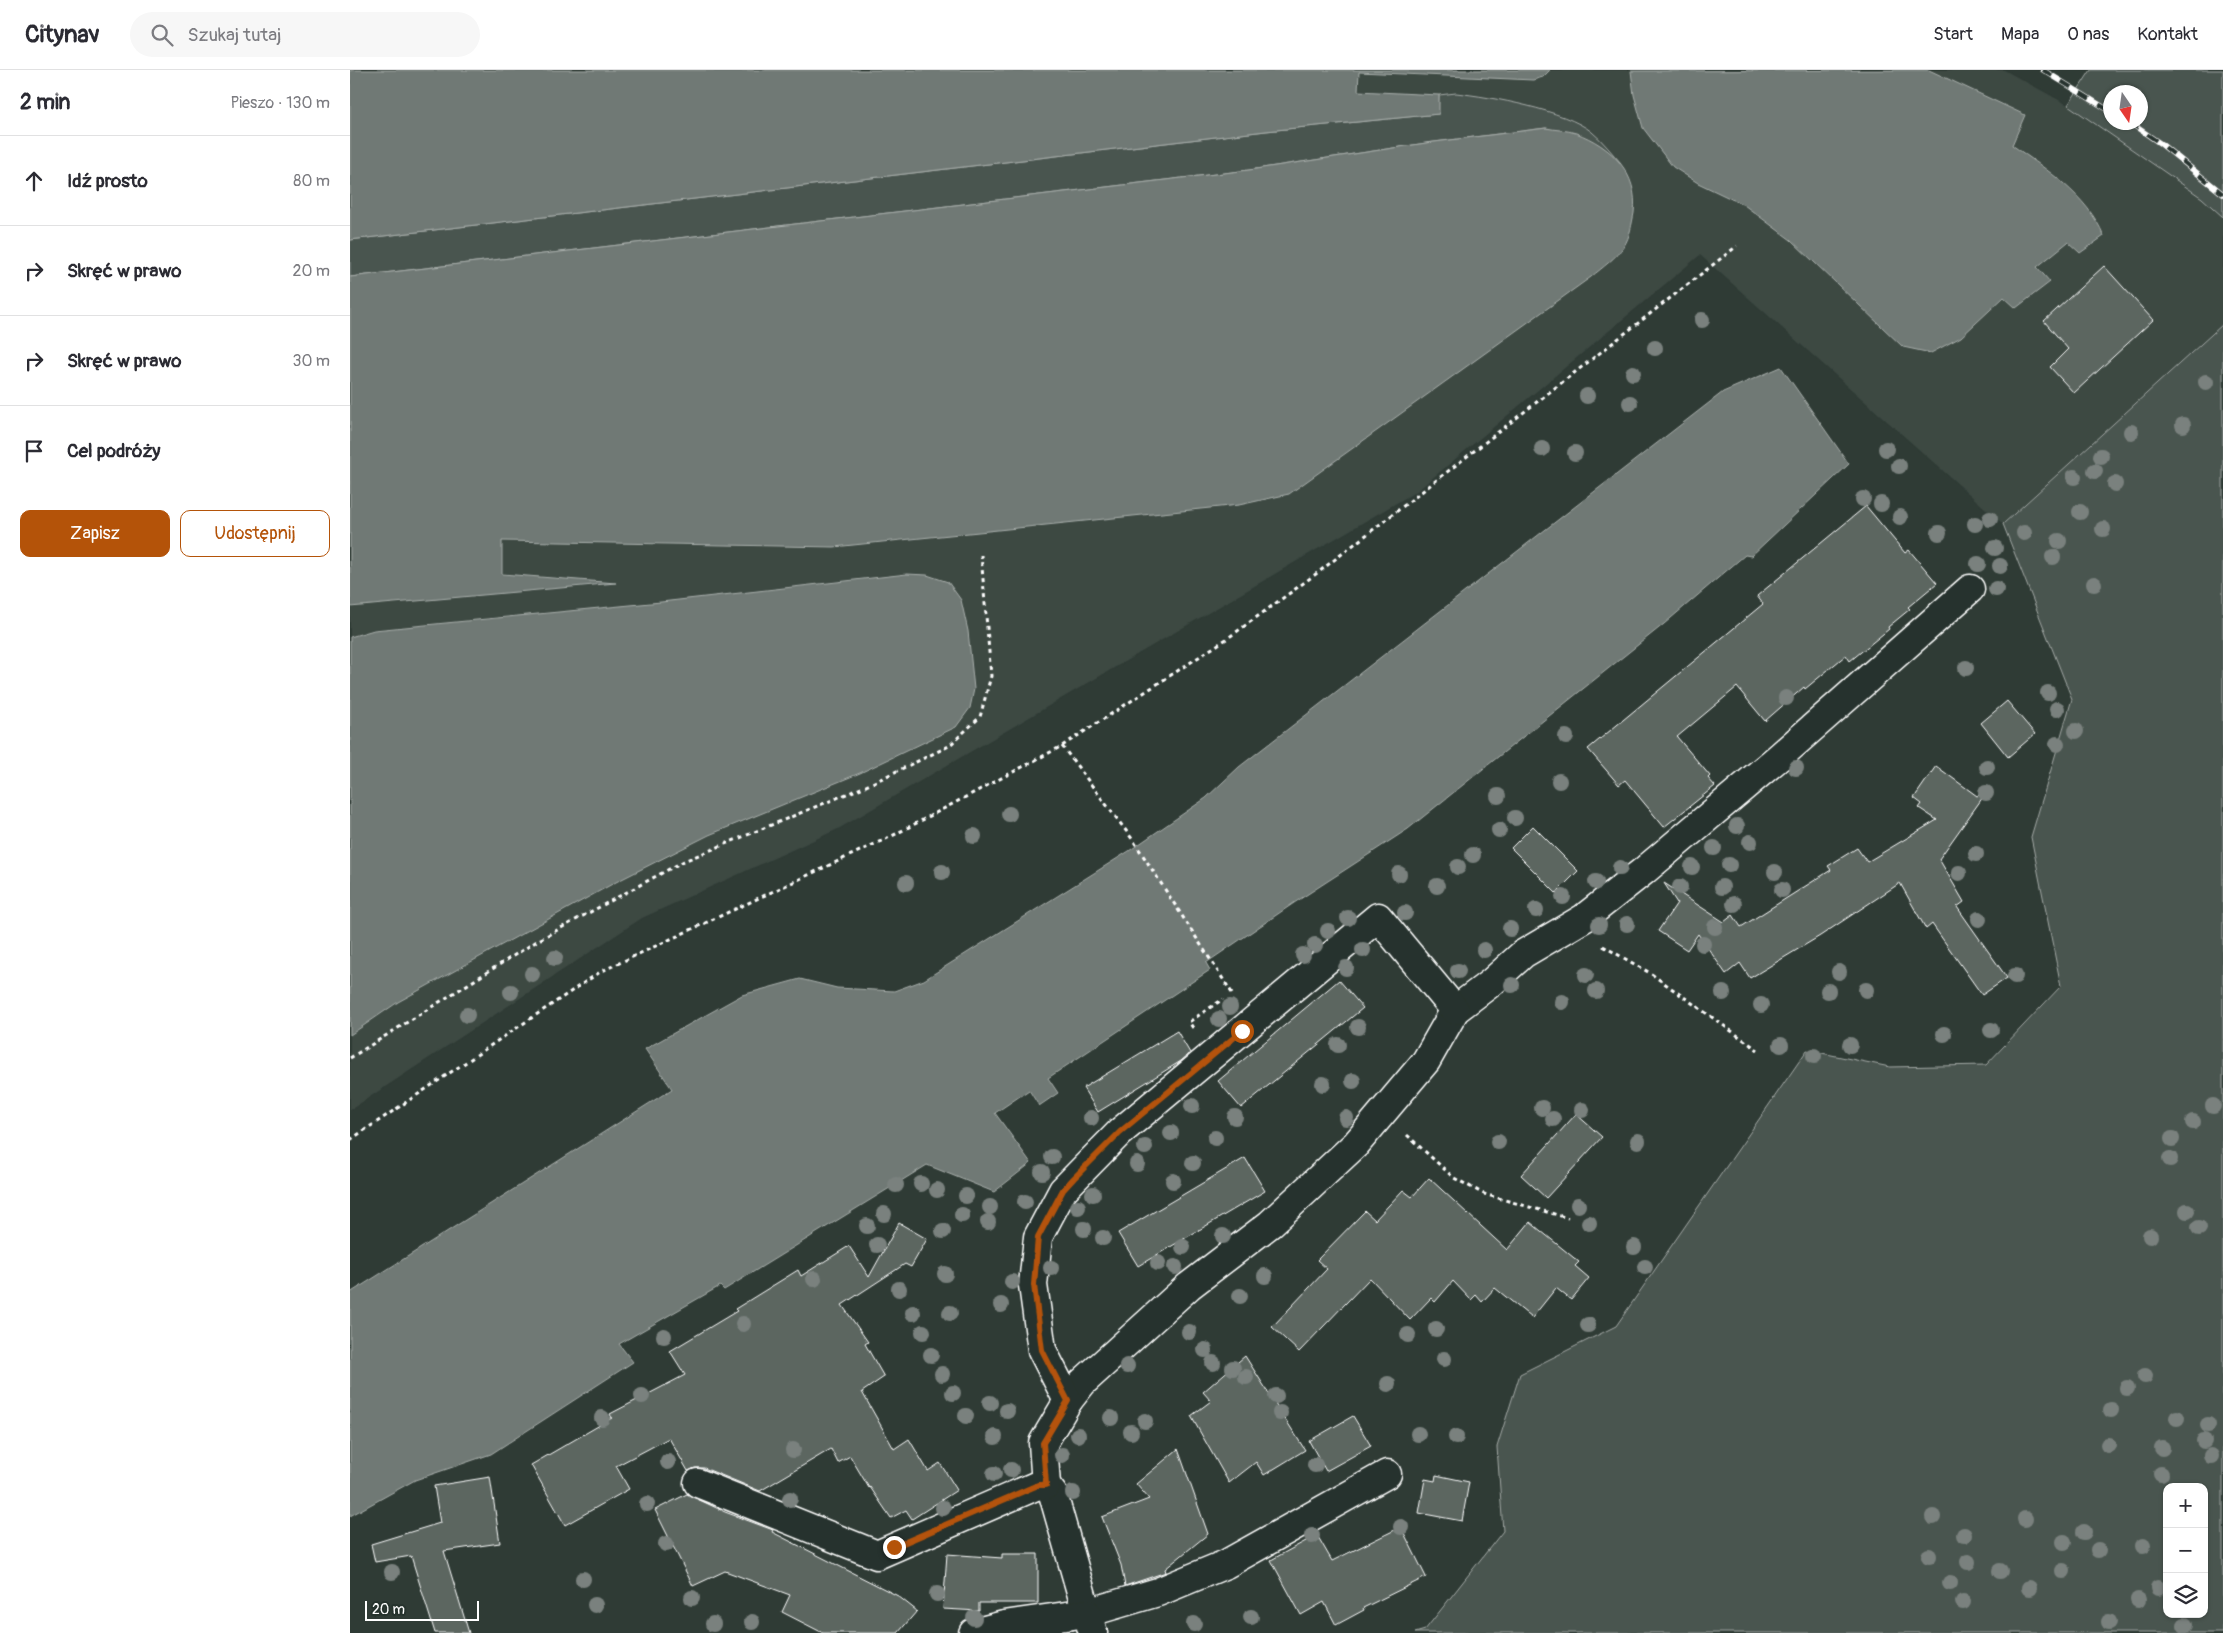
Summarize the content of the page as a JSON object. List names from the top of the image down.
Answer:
{
  "scale_bar": "20 m",
  "north": "bottom",
  "page": {
    "header": "Citynav",
    "search": "Szukaj tutaj",
    "nav": [
      "Start",
      "Mapa",
      "O nas",
      "Kontakt"
    ],
    "heading": ["2 min", "Pieszo · 130 m"],
    "list": [
      ["Idź prosto", "80 m"],
      ["Skręć w prawo", "20 m"],
      ["Skręć w prawo", "30 m"],
      "Cel podróży"
    ],
    "buttons": ["Zapisz", "Udostępnij"],
    "map_buttons": ["+", "−"],
    "scale": "20 m"
  }
}
